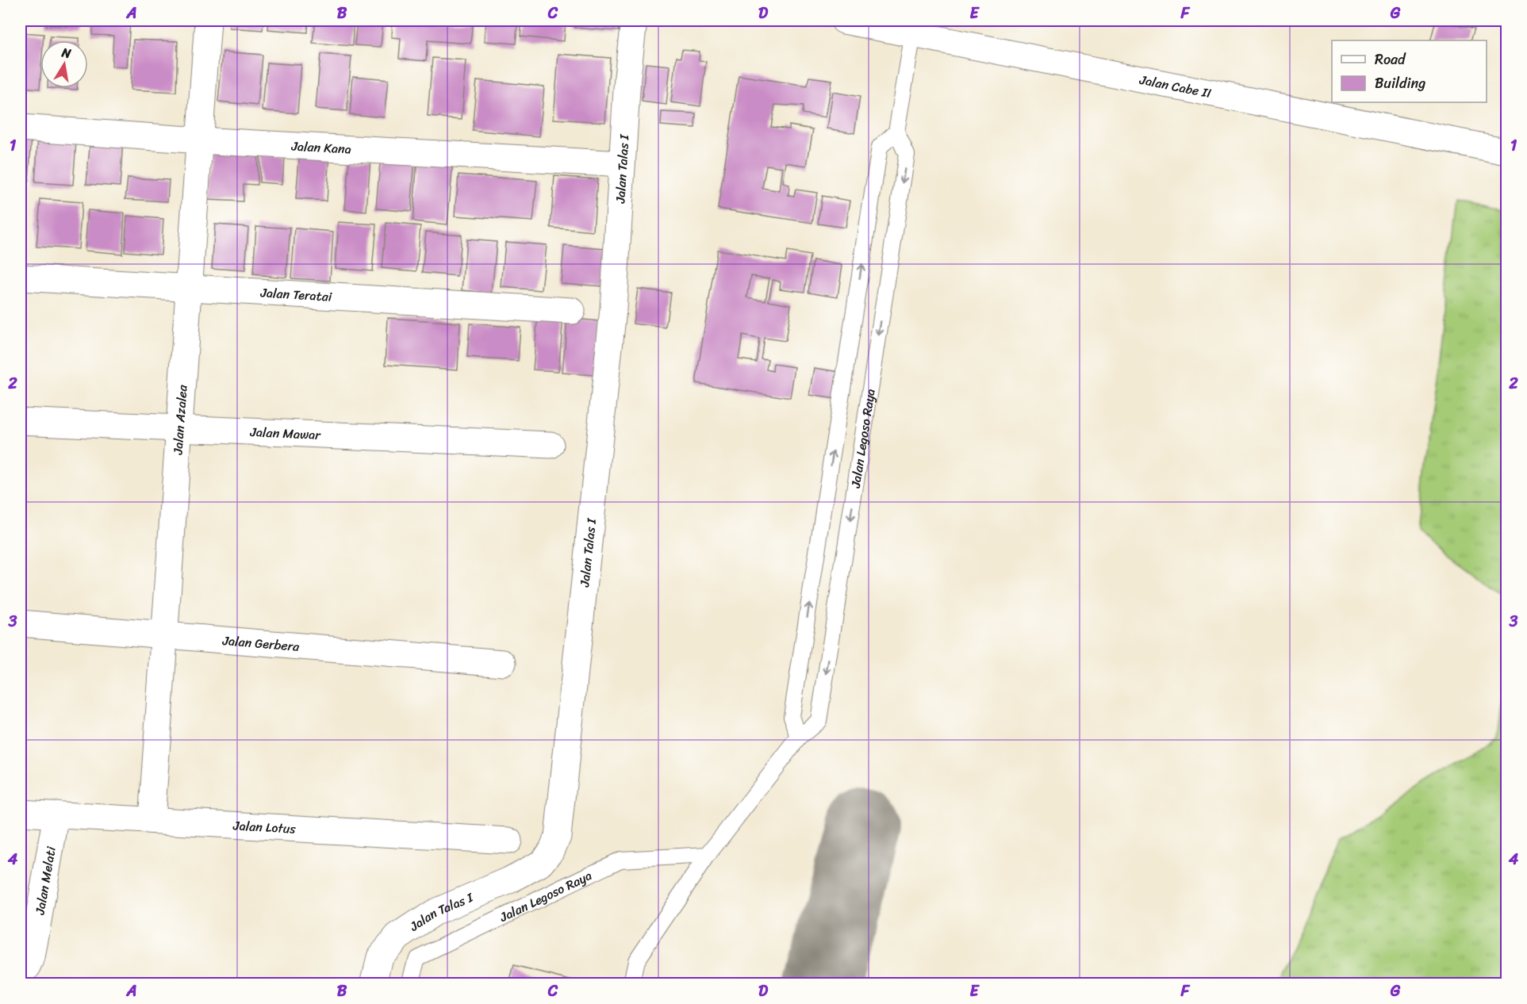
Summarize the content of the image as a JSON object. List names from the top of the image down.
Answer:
{
  "streets": {
    "street": [
      "Jalan Cabe II",
      "Jalan Kana",
      "Jalan Talas I",
      "Jalan Teratai",
      "Jalan Azalea",
      "Jalan Mawar",
      "Jalan Gerbera",
      "Jalan Lotus",
      "Jalan Melati"
    ],
    "lane": ["Jalan Legoso Raya"]
  },
  "crossings": [
    ["Jalan Kana", "Jalan Talas I"],
    ["Jalan Kana", "Jalan Azalea"],
    ["Jalan Teratai", "Jalan Azalea"],
    ["Jalan Azalea", "Jalan Mawar"],
    ["Jalan Azalea", "Jalan Gerbera"],
    ["Jalan Azalea", "Jalan Lotus"],
    ["Jalan Lotus", "Jalan Melati"]
  ],
  "legend": ["Road", "Building"],
  "north": "top",
  "grid": {
    "columns": [
      "A",
      "B",
      "C",
      "D",
      "E",
      "F",
      "G"
    ],
    "rows": [
      "1",
      "2",
      "3",
      "4"
    ]
  }
}
